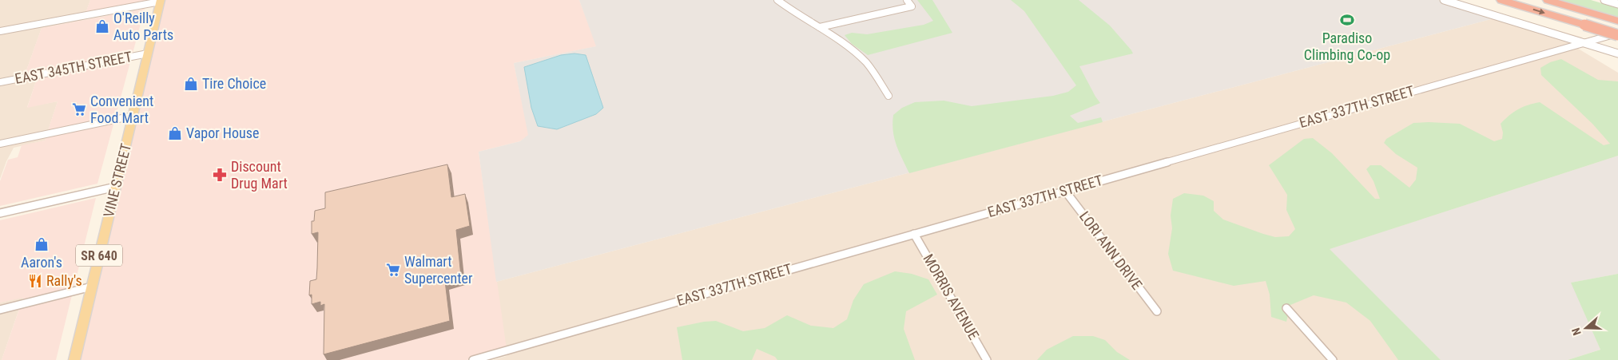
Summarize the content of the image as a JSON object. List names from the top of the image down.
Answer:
{
  "streets": {
    "main road": ["VINE STREET", "SR 640"],
    "street": [
      "EAST 345TH STREET",
      "EAST 337TH STREET",
      "LORI ANN DRIVE",
      "MORRIS AVENUE"
    ]
  },
  "crossings": [
    ["EAST 345TH STREET", "VINE STREET"],
    ["EAST 337TH STREET", "LORI ANN DRIVE"],
    ["EAST 337TH STREET", "MORRIS AVENUE"]
  ],
  "places": {
    "sports": ["Paradiso Climbing Co-op"],
    "shop": [
      "O'Reilly Auto Parts",
      "Tire Choice",
      "Vapor House",
      "Aaron's"
    ],
    "supermarket": ["Convenient Food Mart", "Walmart Supercenter"],
    "pharmacy": ["Discount Drug Mart"],
    "restaurant": ["Rally's"]
  },
  "north": "left"
}
